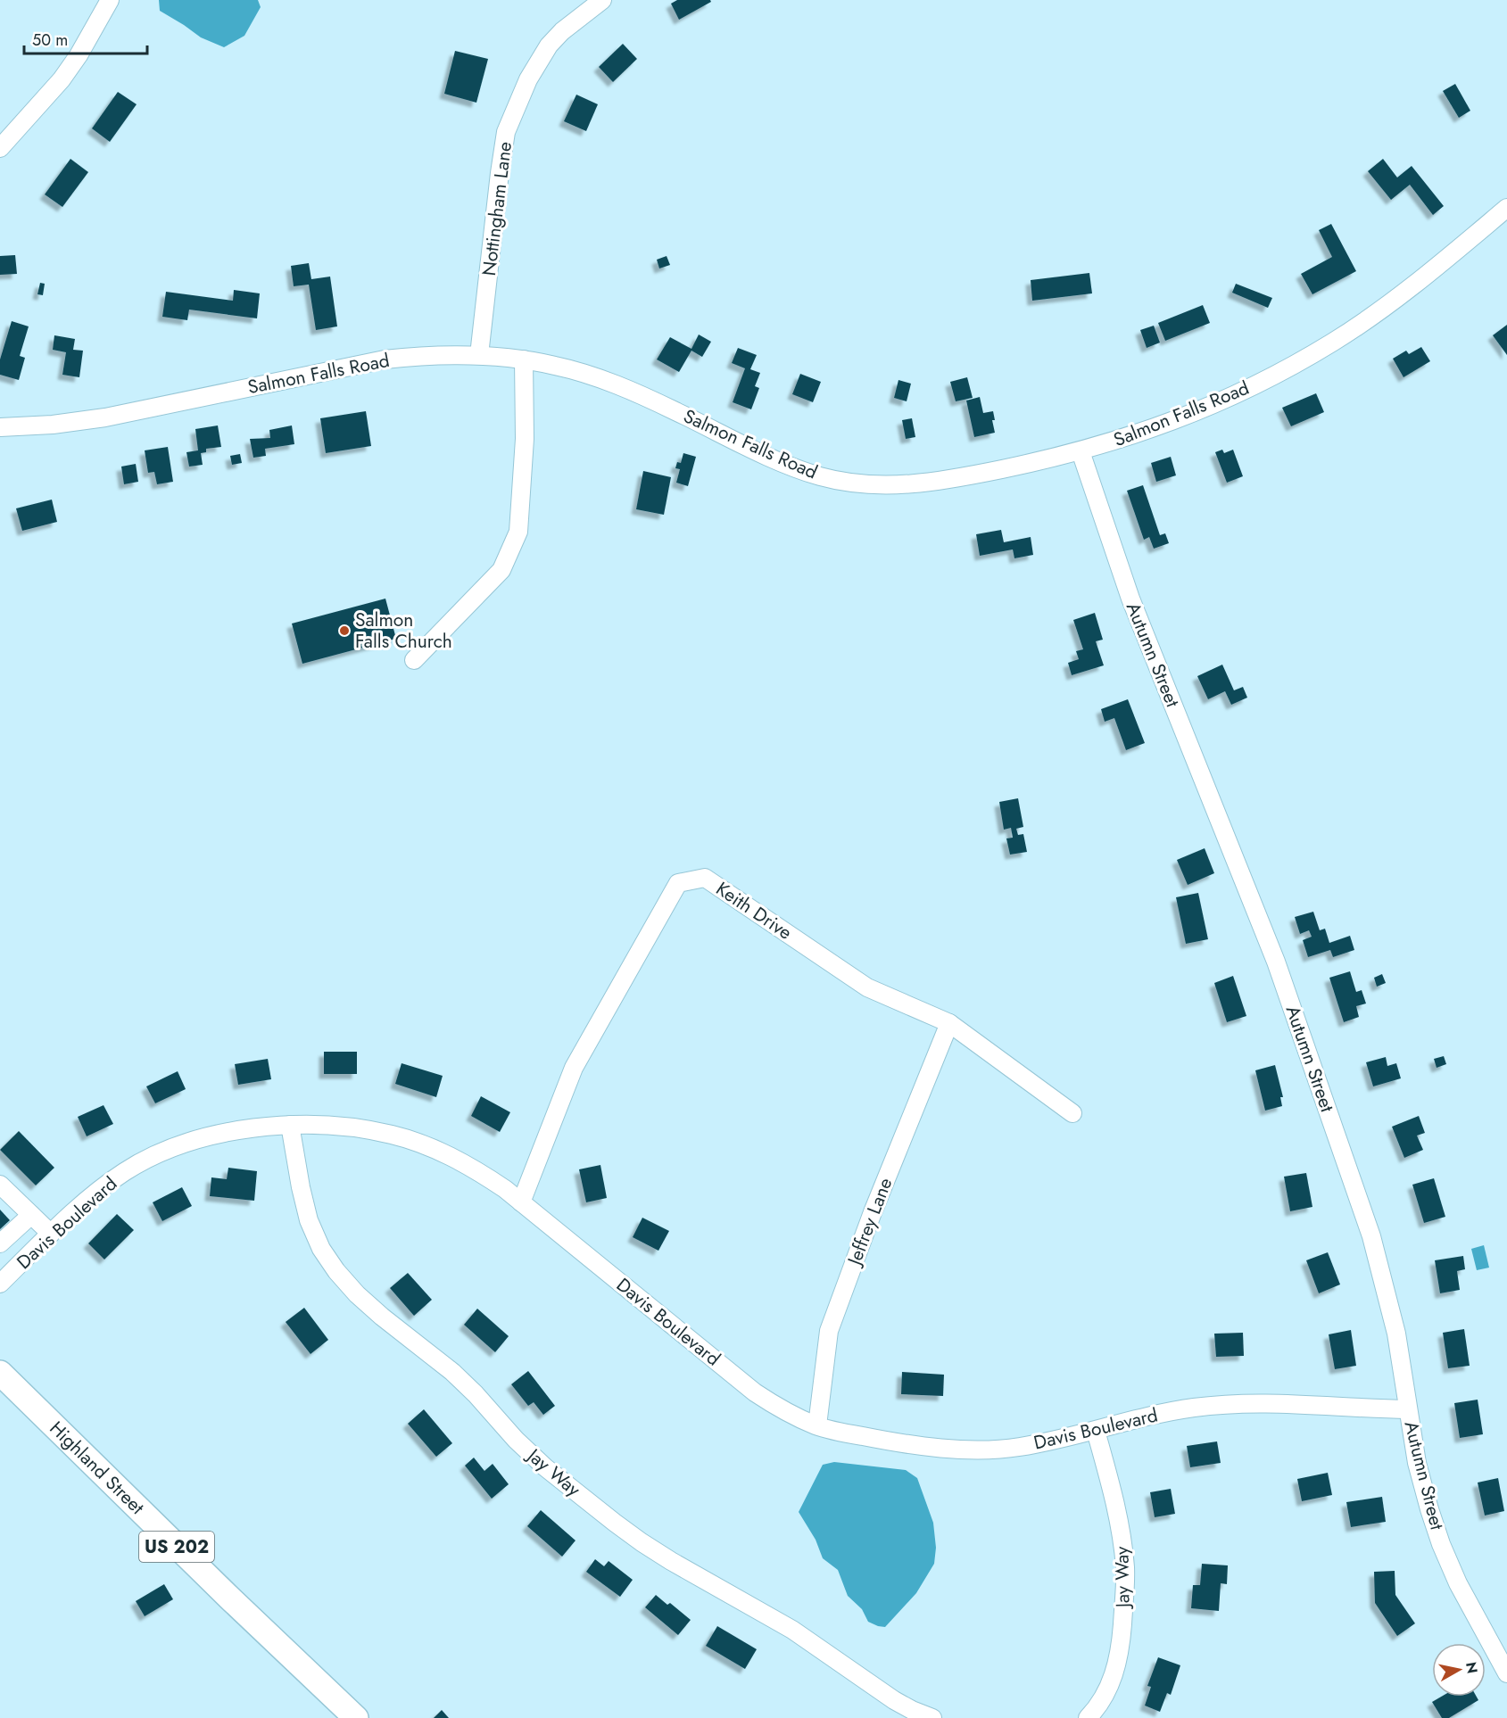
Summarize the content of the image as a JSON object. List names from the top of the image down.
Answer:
{
  "streets": {
    "highway": ["Highland Street", "US 202"],
    "street": [
      "Nottingham Lane",
      "Salmon Falls Road",
      "Autumn Street",
      "Keith Drive",
      "Jeffrey Lane",
      "Davis Boulevard",
      "Jay Way"
    ]
  },
  "crossings": [
    ["Nottingham Lane", "Salmon Falls Road"],
    ["Salmon Falls Road", "Autumn Street"],
    ["Autumn Street", "Davis Boulevard"],
    ["Keith Drive", "Jeffrey Lane"],
    ["Keith Drive", "Davis Boulevard"],
    ["Jeffrey Lane", "Davis Boulevard"],
    ["Davis Boulevard", "Jay Way"]
  ],
  "places": ["Salmon Falls Church"],
  "scale_bar": "50 m",
  "north": "right"
}
